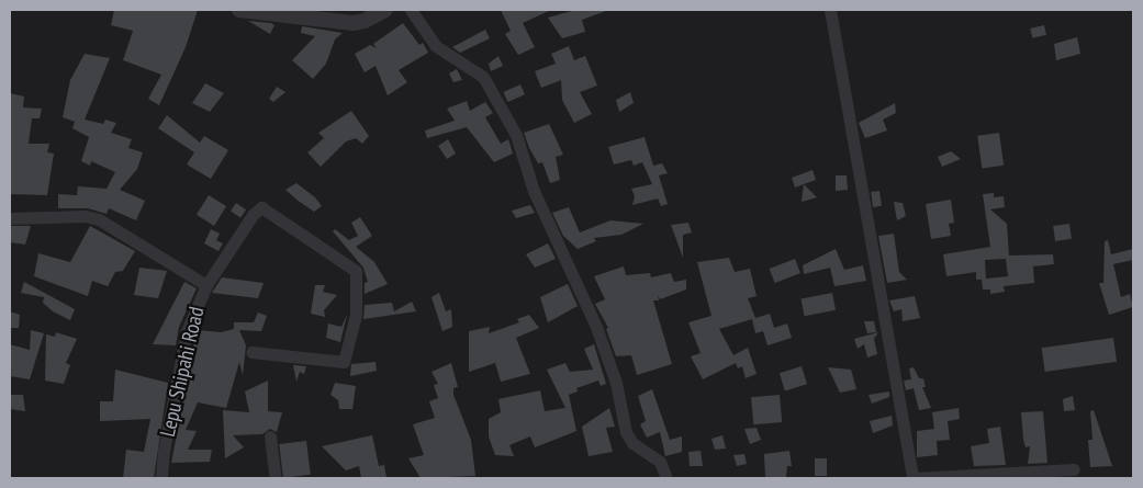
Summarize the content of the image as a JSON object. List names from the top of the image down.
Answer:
{
  "streets": {
    "street": ["Lepu Shipahi Road"]
  }
}
